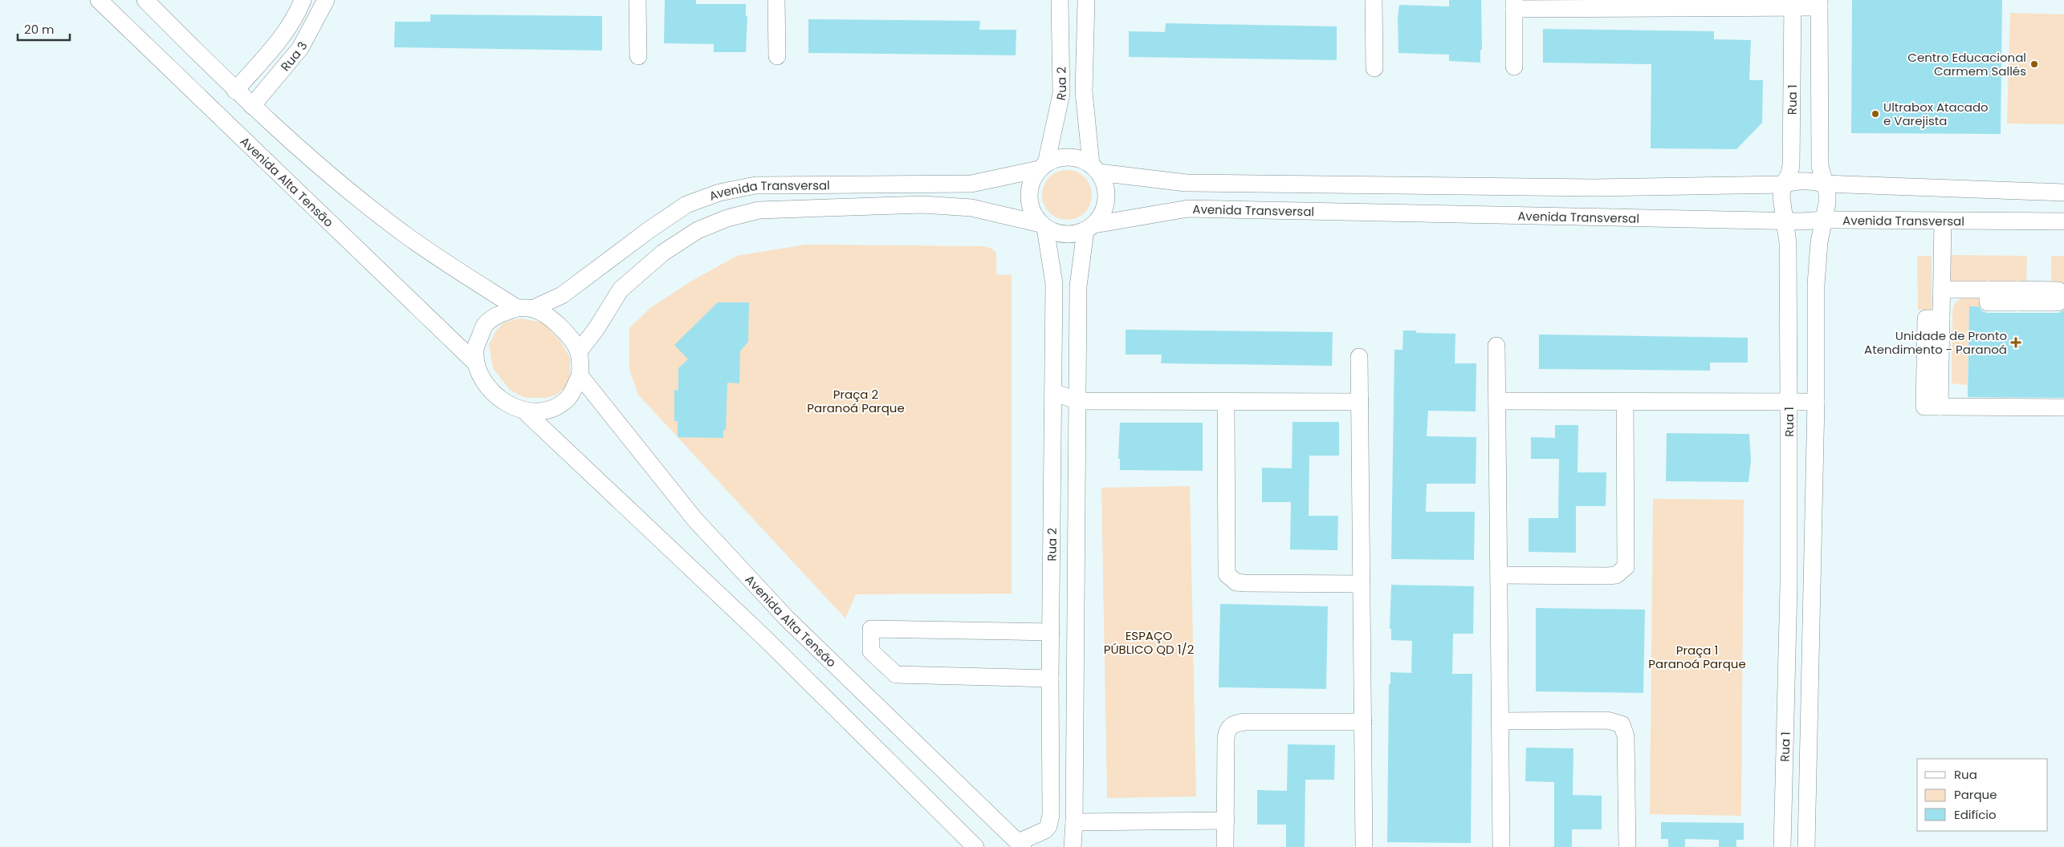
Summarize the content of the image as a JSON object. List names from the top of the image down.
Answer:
{
  "streets": {
    "street": [
      "Rua 3",
      "Rua 2",
      "Rua 1",
      "Avenida Alta Tensāo",
      "Avenida Transversal",
      "Avenida Alta Tensão"
    ]
  },
  "crossings": [
    ["Rua 2", "Avenida Transversal"],
    ["Rua 2", "Avenida Alta Tensão"],
    ["Rua 1", "Avenida Transversal"],
    ["Avenida Alta Tensāo", "Avenida Transversal"],
    ["Avenida Alta Tensāo", "Avenida Alta Tensão"],
    ["Avenida Transversal", "Avenida Alta Tensão"]
  ],
  "parks": ["Praça 2 Paranoá Parque", "ESPAÇO PÚBLICO QD 1/2", "Praça 1 Paranoá Parque"],
  "places": {
    "other": ["Centro Educacional Carmem Sallés", "Ultrabox Atacado e Varejista"],
    "health": ["Unidade de Pronto Atendimento - Paranoá"]
  },
  "legend": ["Rua", "Parque", "Edifício"],
  "scale_bar": "20 m"
}
